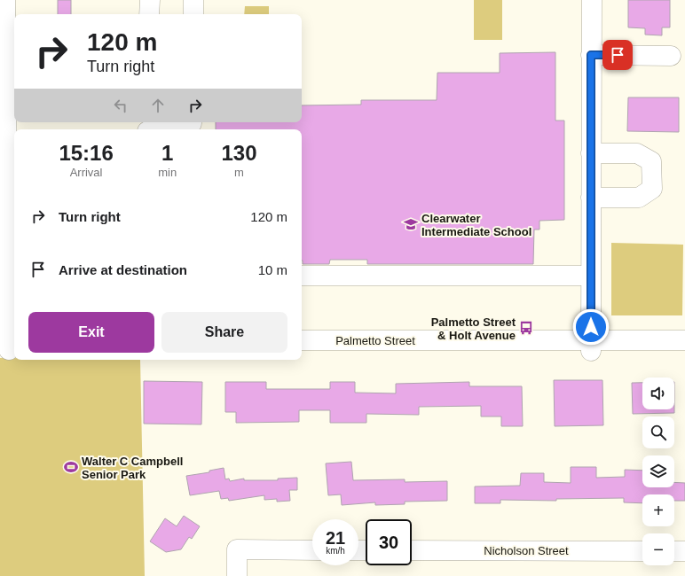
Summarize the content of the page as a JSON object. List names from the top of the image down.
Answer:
{
  "streets": {
    "street": ["Palmetto Street", "Nicholson Street"]
  },
  "places": {
    "school or university": ["Clearwater Intermediate School"],
    "bus stop": ["Palmetto Street & Holt Avenue"],
    "sports": ["Walter C Campbell Senior Park"]
  },
  "page": {
    "turn": ["120 m", "Turn right"],
    "eta": [
      "15:16",
      "Arrival",
      "1",
      "min",
      "130",
      "m"
    ],
    "list": [
      {
        "name": "Turn right",
        "value": "120 m"
      },
      {
        "name": "Arrive at destination",
        "value": "10 m"
      }
    ],
    "buttons": ["Exit", "Share"],
    "map_buttons": ["+", "−"],
    "speed": "21 km/h",
    "limit": "30"
  }
}
